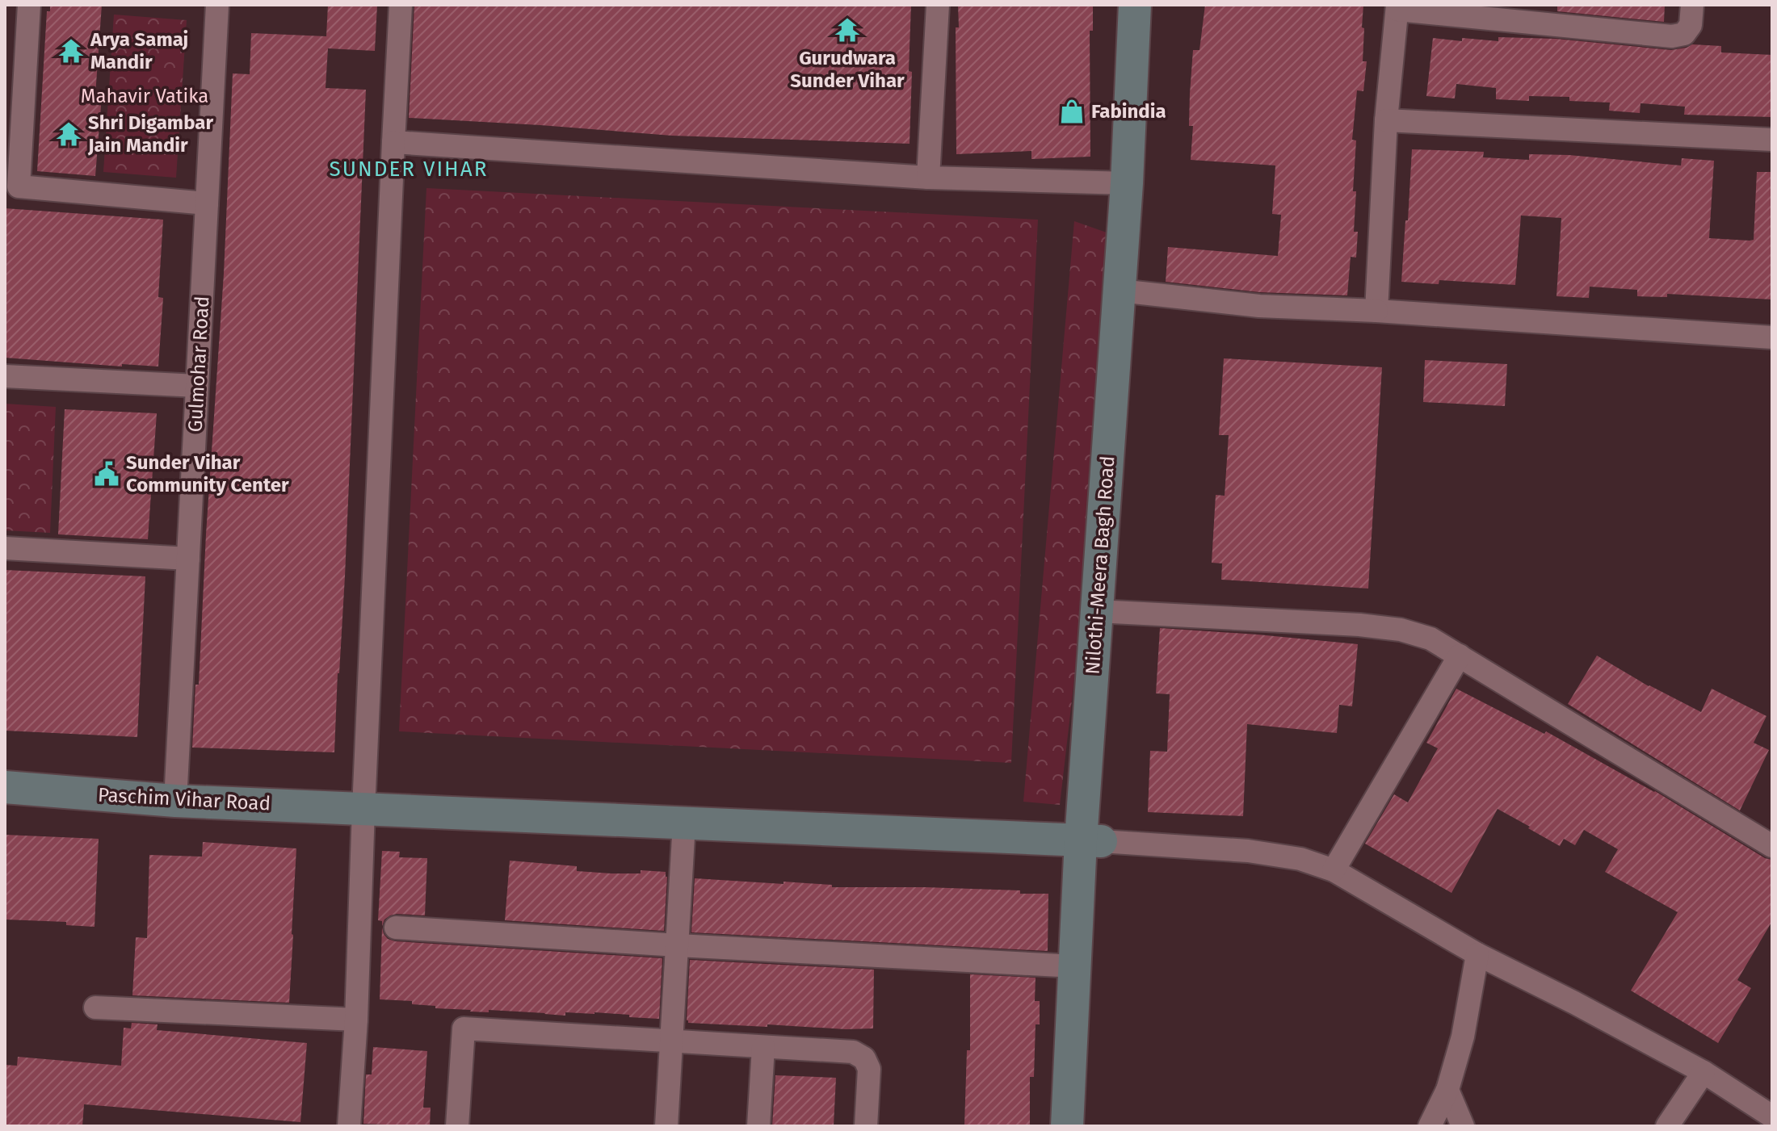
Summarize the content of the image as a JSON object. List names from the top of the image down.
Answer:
{
  "streets": {
    "street": ["Gulmohar Road", "Nilothi-Meera Bagh Road", "Paschim Vihar Road"]
  },
  "crossings": [
    ["Gulmohar Road", "Paschim Vihar Road"],
    ["Nilothi-Meera Bagh Road", "Paschim Vihar Road"]
  ],
  "districts": ["SUNDER VIHAR"],
  "parks": ["Mahavir Vatika"],
  "places": {
    "temple": ["Gurudwara Sunder Vihar", "Arya Samaj Mandir", "Shri Digambar Jain Mandir"],
    "shop": ["Fabindia"],
    "public building": ["Sunder Vihar Community Center"]
  }
}
